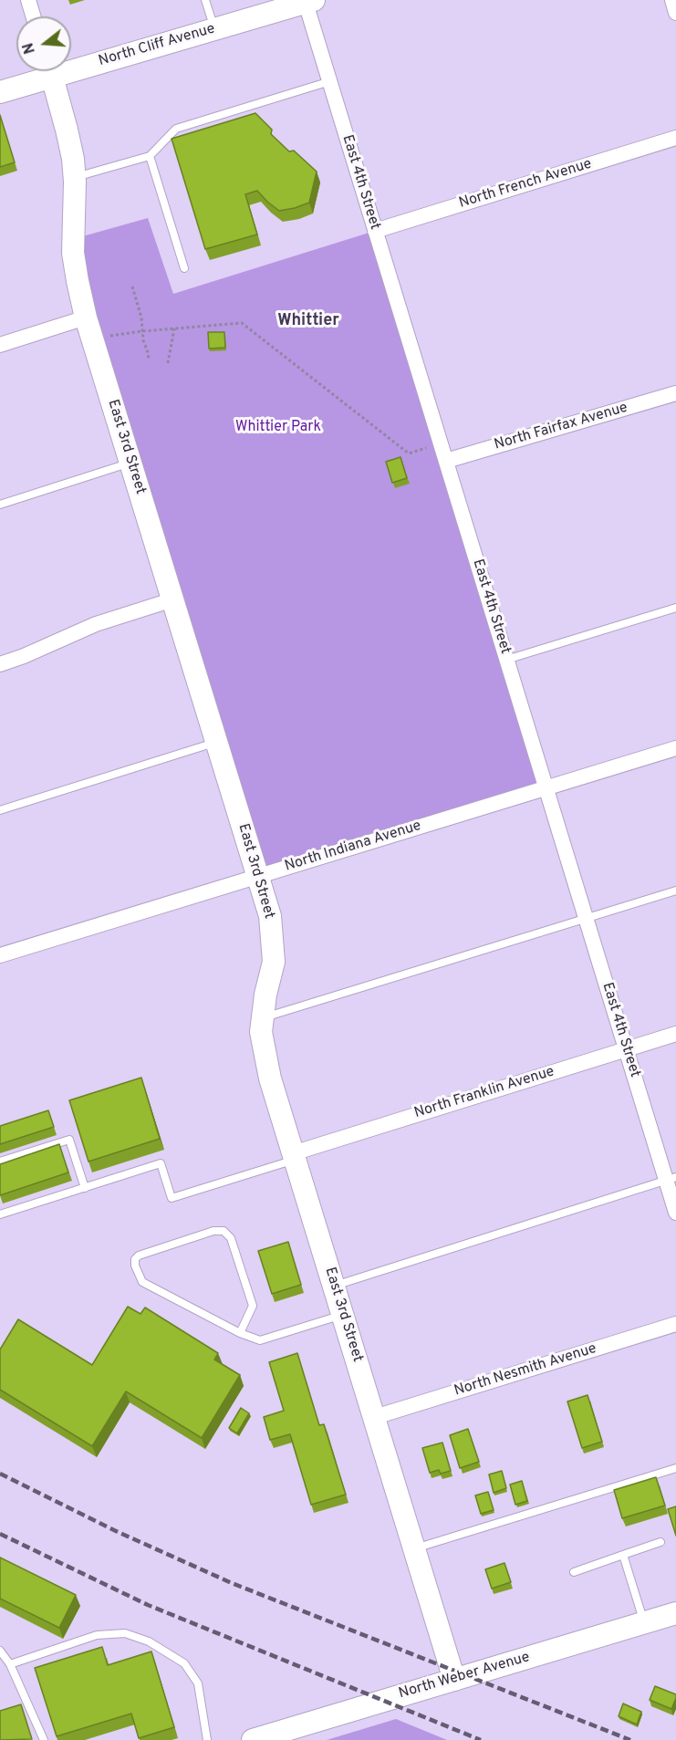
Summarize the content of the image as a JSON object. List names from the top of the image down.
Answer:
{
  "streets": {
    "street": [
      "North Cliff Avenue",
      "East 4th Street",
      "North French Avenue",
      "North Fairfax Avenue",
      "East 3rd Street",
      "North Indiana Avenue",
      "North Franklin Avenue",
      "North Nesmith Avenue",
      "North Weber Avenue"
    ]
  },
  "crossings": [
    ["North Cliff Avenue", "East 4th Street"],
    ["East 4th Street", "North French Avenue"],
    ["East 4th Street", "North Fairfax Avenue"],
    ["East 4th Street", "North Indiana Avenue"],
    ["East 4th Street", "North Franklin Avenue"],
    ["East 3rd Street", "North Indiana Avenue"],
    ["East 3rd Street", "North Franklin Avenue"],
    ["East 3rd Street", "North Nesmith Avenue"],
    ["East 3rd Street", "North Weber Avenue"]
  ],
  "districts": ["Whittier"],
  "parks": ["Whittier Park"],
  "north": "left"
}
